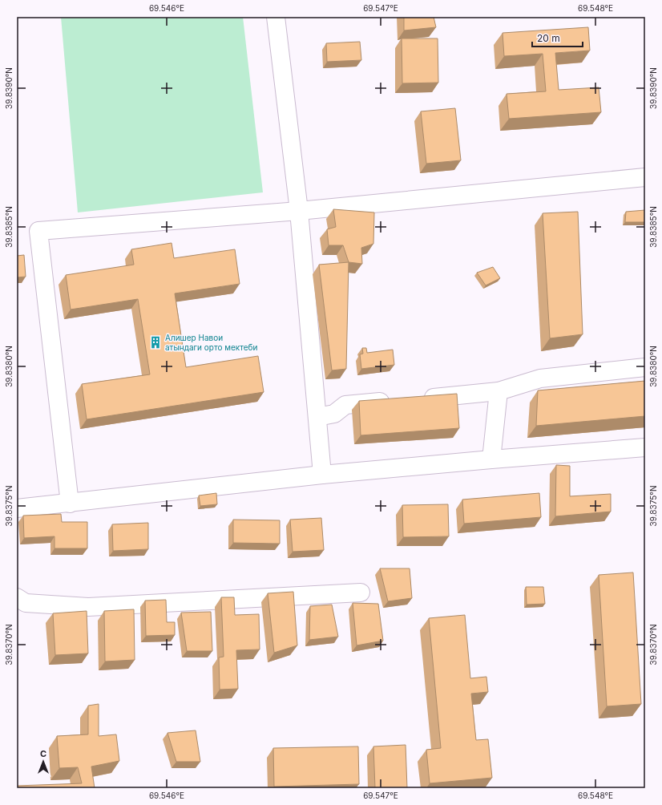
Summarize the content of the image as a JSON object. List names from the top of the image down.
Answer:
{
  "places": {
    "building": ["Алишер Навои атындаги орто мектеби"]
  },
  "scale_bar": "20 m",
  "north": "top",
  "coordinates": [
    "69.546°E",
    "69.547°E",
    "69.548°E",
    "39.8390°N",
    "39.8385°N",
    "39.8380°N",
    "39.8375°N",
    "39.8370°N"
  ]
}
